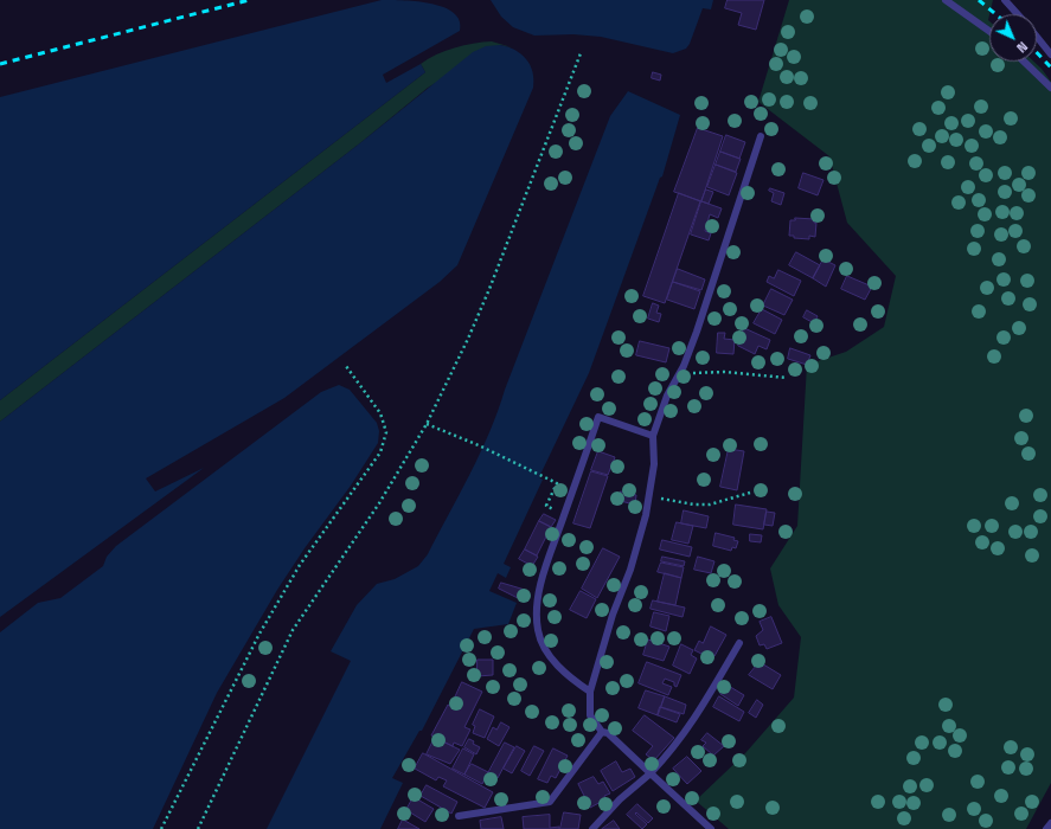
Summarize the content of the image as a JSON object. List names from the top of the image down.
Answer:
{
  "north": "bottom right"
}
